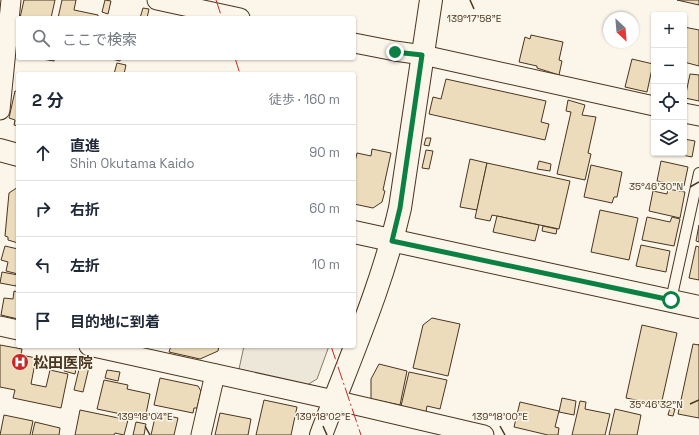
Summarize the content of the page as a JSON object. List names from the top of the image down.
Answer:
{
  "places": {
    "hospital": ["松田医院"]
  },
  "north": "bottom right",
  "page": {
    "map_buttons": ["+", "−"],
    "search": "ここで検索",
    "heading": ["2 分", "徒歩 · 160 m"],
    "list": [
      ["直進", "Shin Okutama Kaido", "90 m"],
      ["右折", "60 m"],
      ["左折", "10 m"],
      "目的地に到着"
    ]
  },
  "coordinates": [
    "139°17'58\"E",
    "35°46'30\"N",
    "35°46'32\"N",
    "139°18'04\"E",
    "139°18'02\"E",
    "139°18'00\"E"
  ]
}
